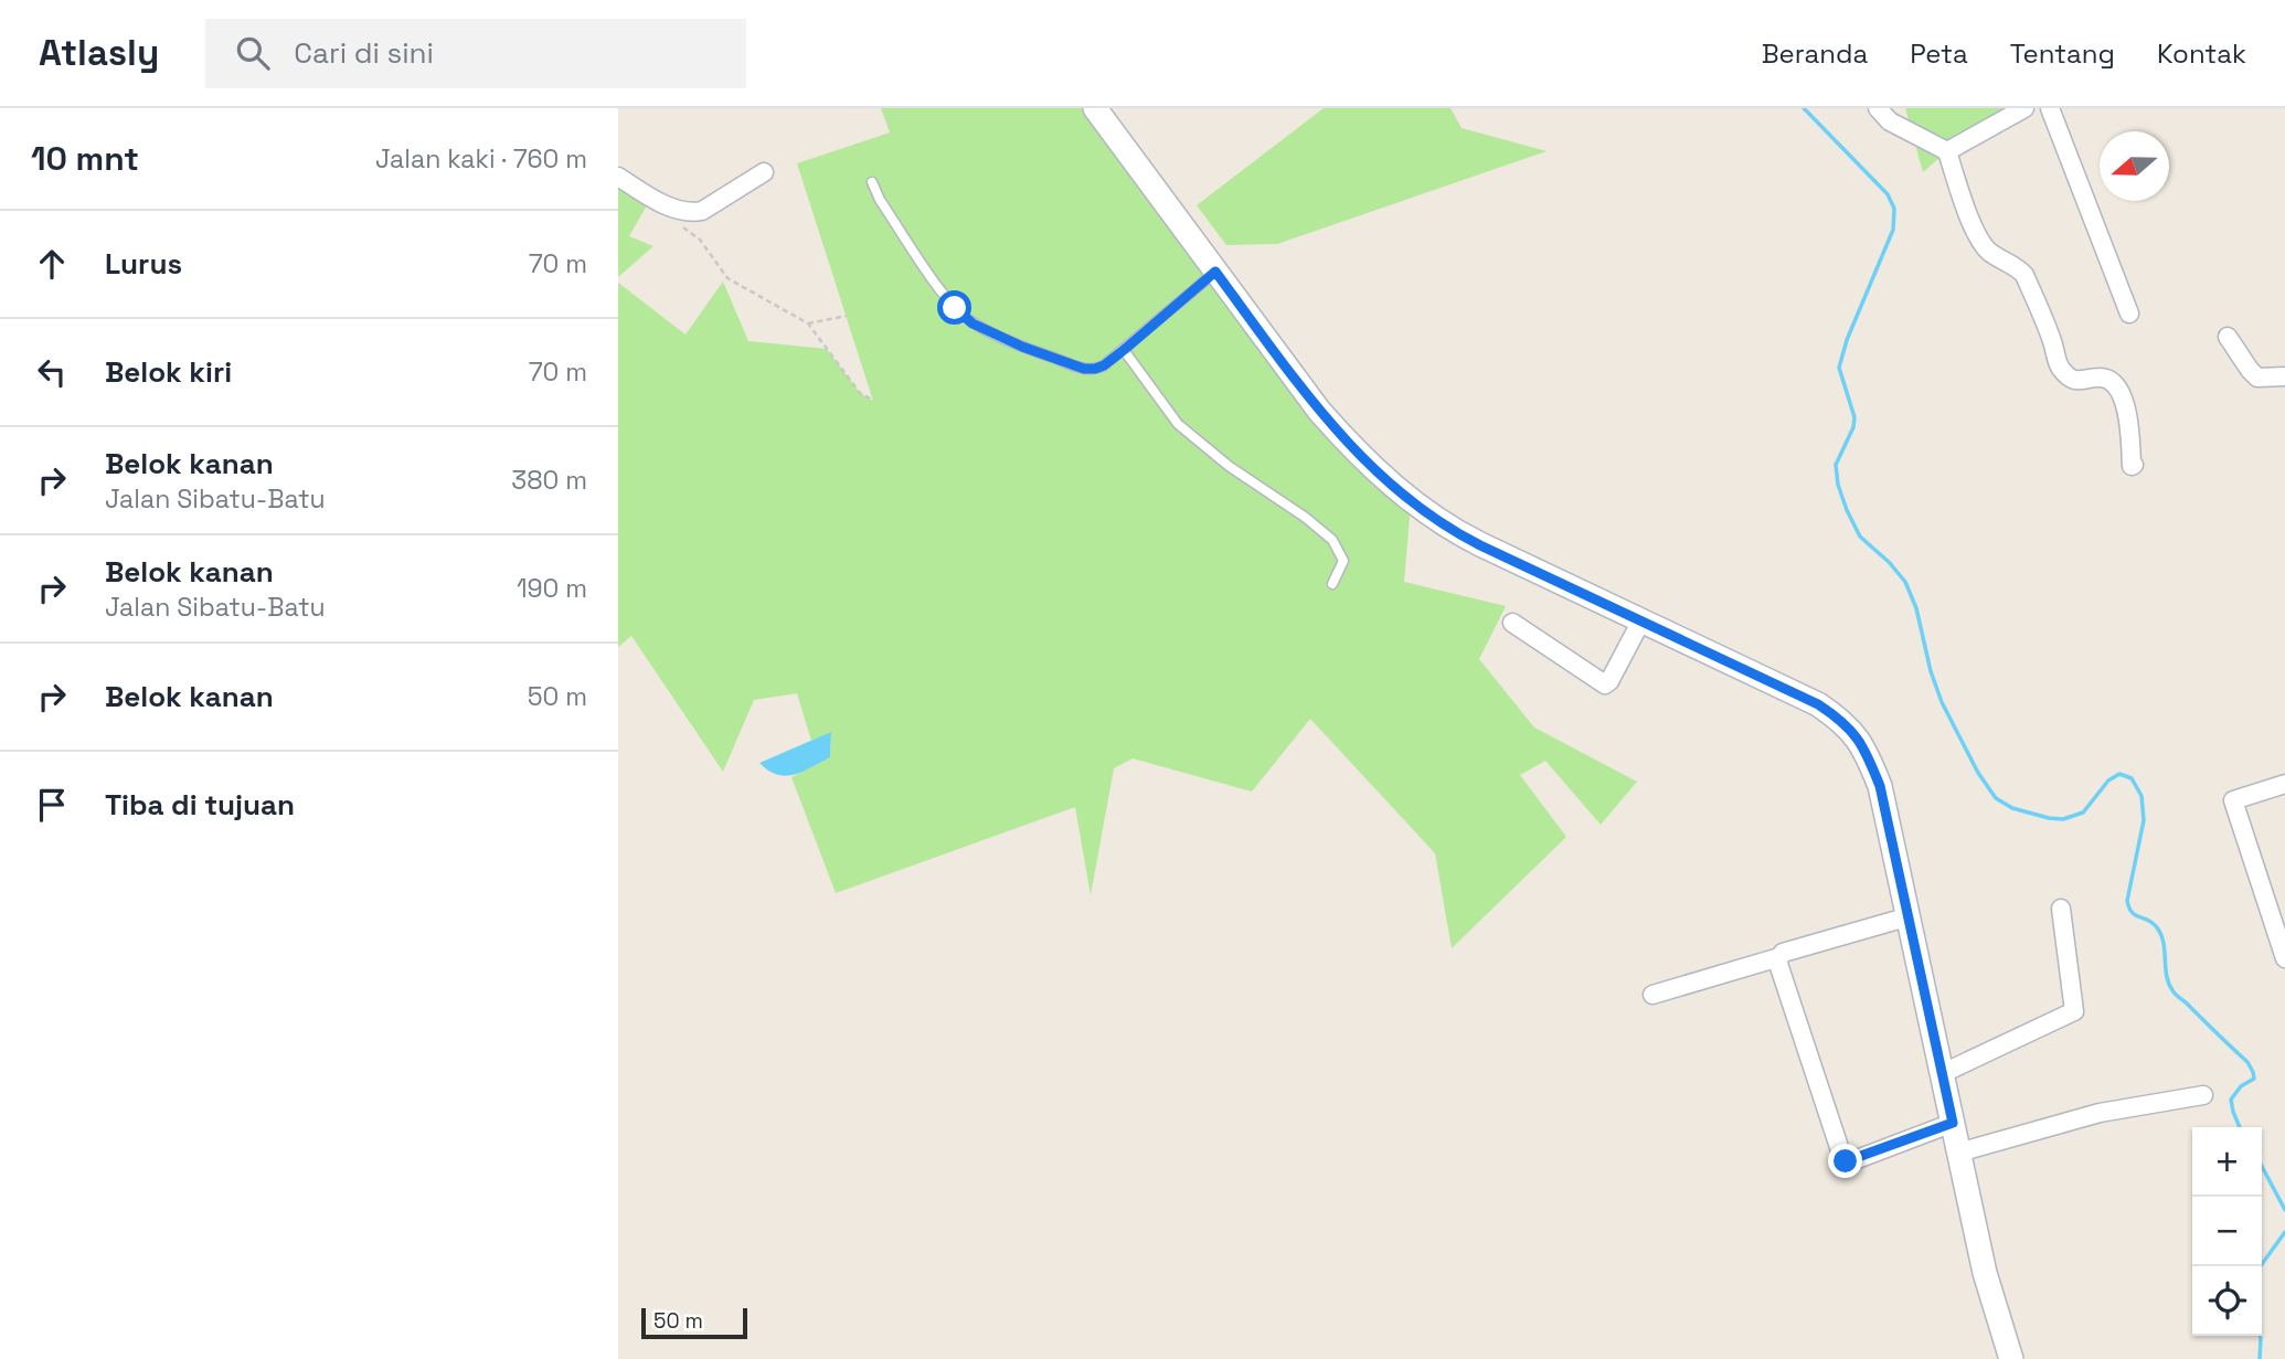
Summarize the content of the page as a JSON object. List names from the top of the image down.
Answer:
{
  "scale_bar": "50 m",
  "north": "left",
  "page": {
    "header": "Atlasly",
    "search": "Cari di sini",
    "nav": [
      "Beranda",
      "Peta",
      "Tentang",
      "Kontak"
    ],
    "heading": ["10 mnt", "Jalan kaki · 760 m"],
    "list": [
      ["Lurus", "70 m"],
      ["Belok kiri", "70 m"],
      ["Belok kanan", "Jalan Sibatu-Batu", "380 m"],
      ["Belok kanan", "Jalan Sibatu-Batu", "190 m"],
      ["Belok kanan", "50 m"],
      "Tiba di tujuan"
    ],
    "map_buttons": ["+", "−"],
    "scale": "50 m"
  }
}
